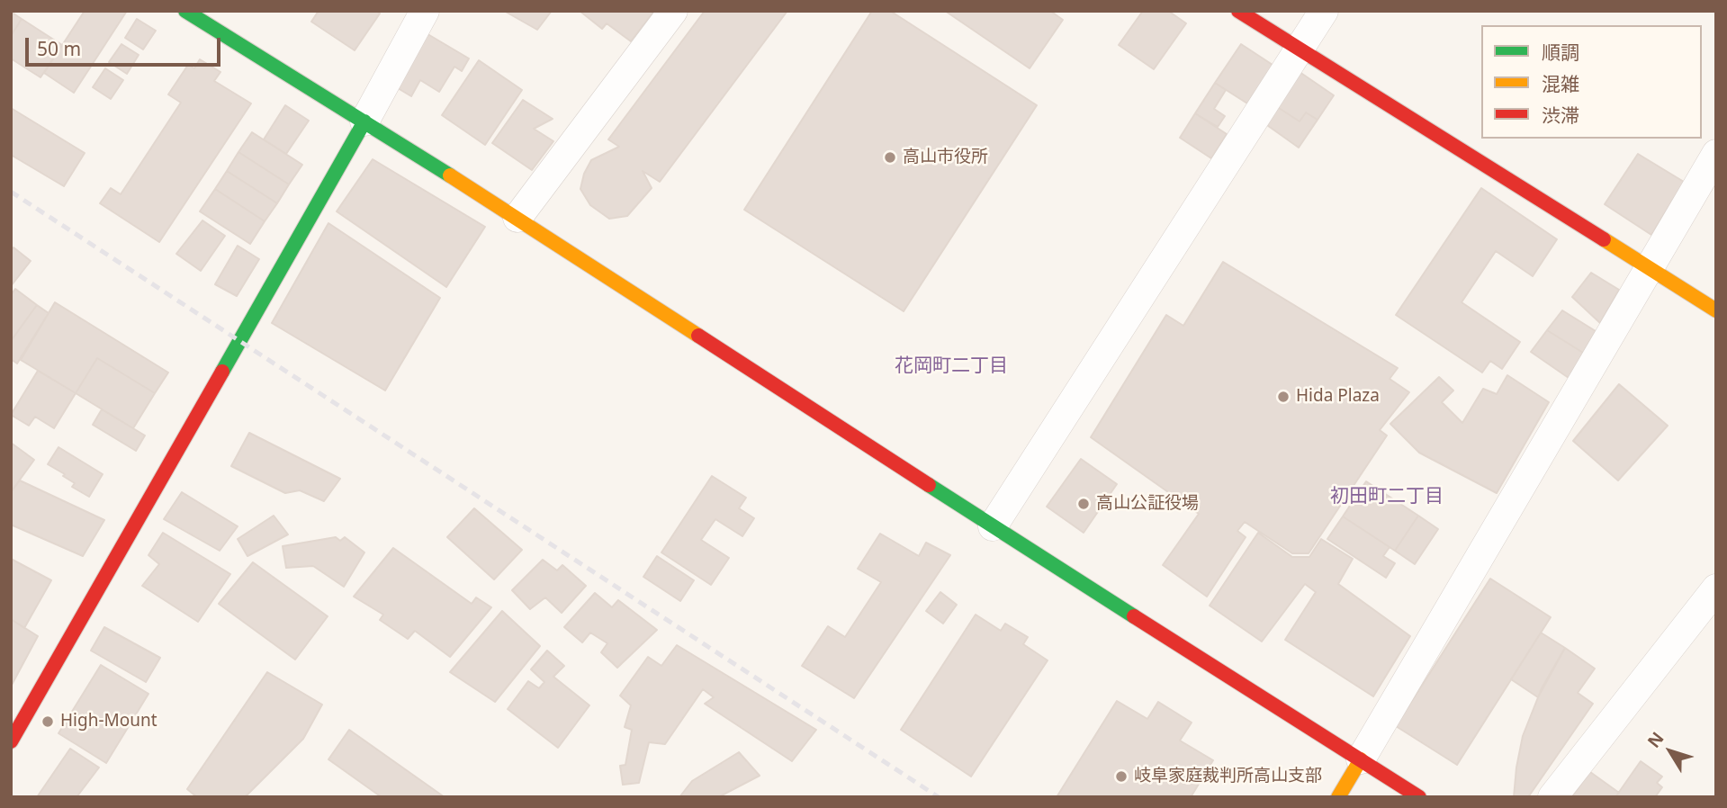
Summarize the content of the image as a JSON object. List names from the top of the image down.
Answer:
{
  "districts": ["花岡町二丁目", "初田町二丁目"],
  "places": [
    "高山市役所",
    "Hida Plaza",
    "高山公証役場",
    "High-Mount",
    "岐阜家庭裁判所高山支部"
  ],
  "legend": ["順調", "混雑", "渋滞"],
  "scale_bar": "50 m",
  "north": "top left"
}
